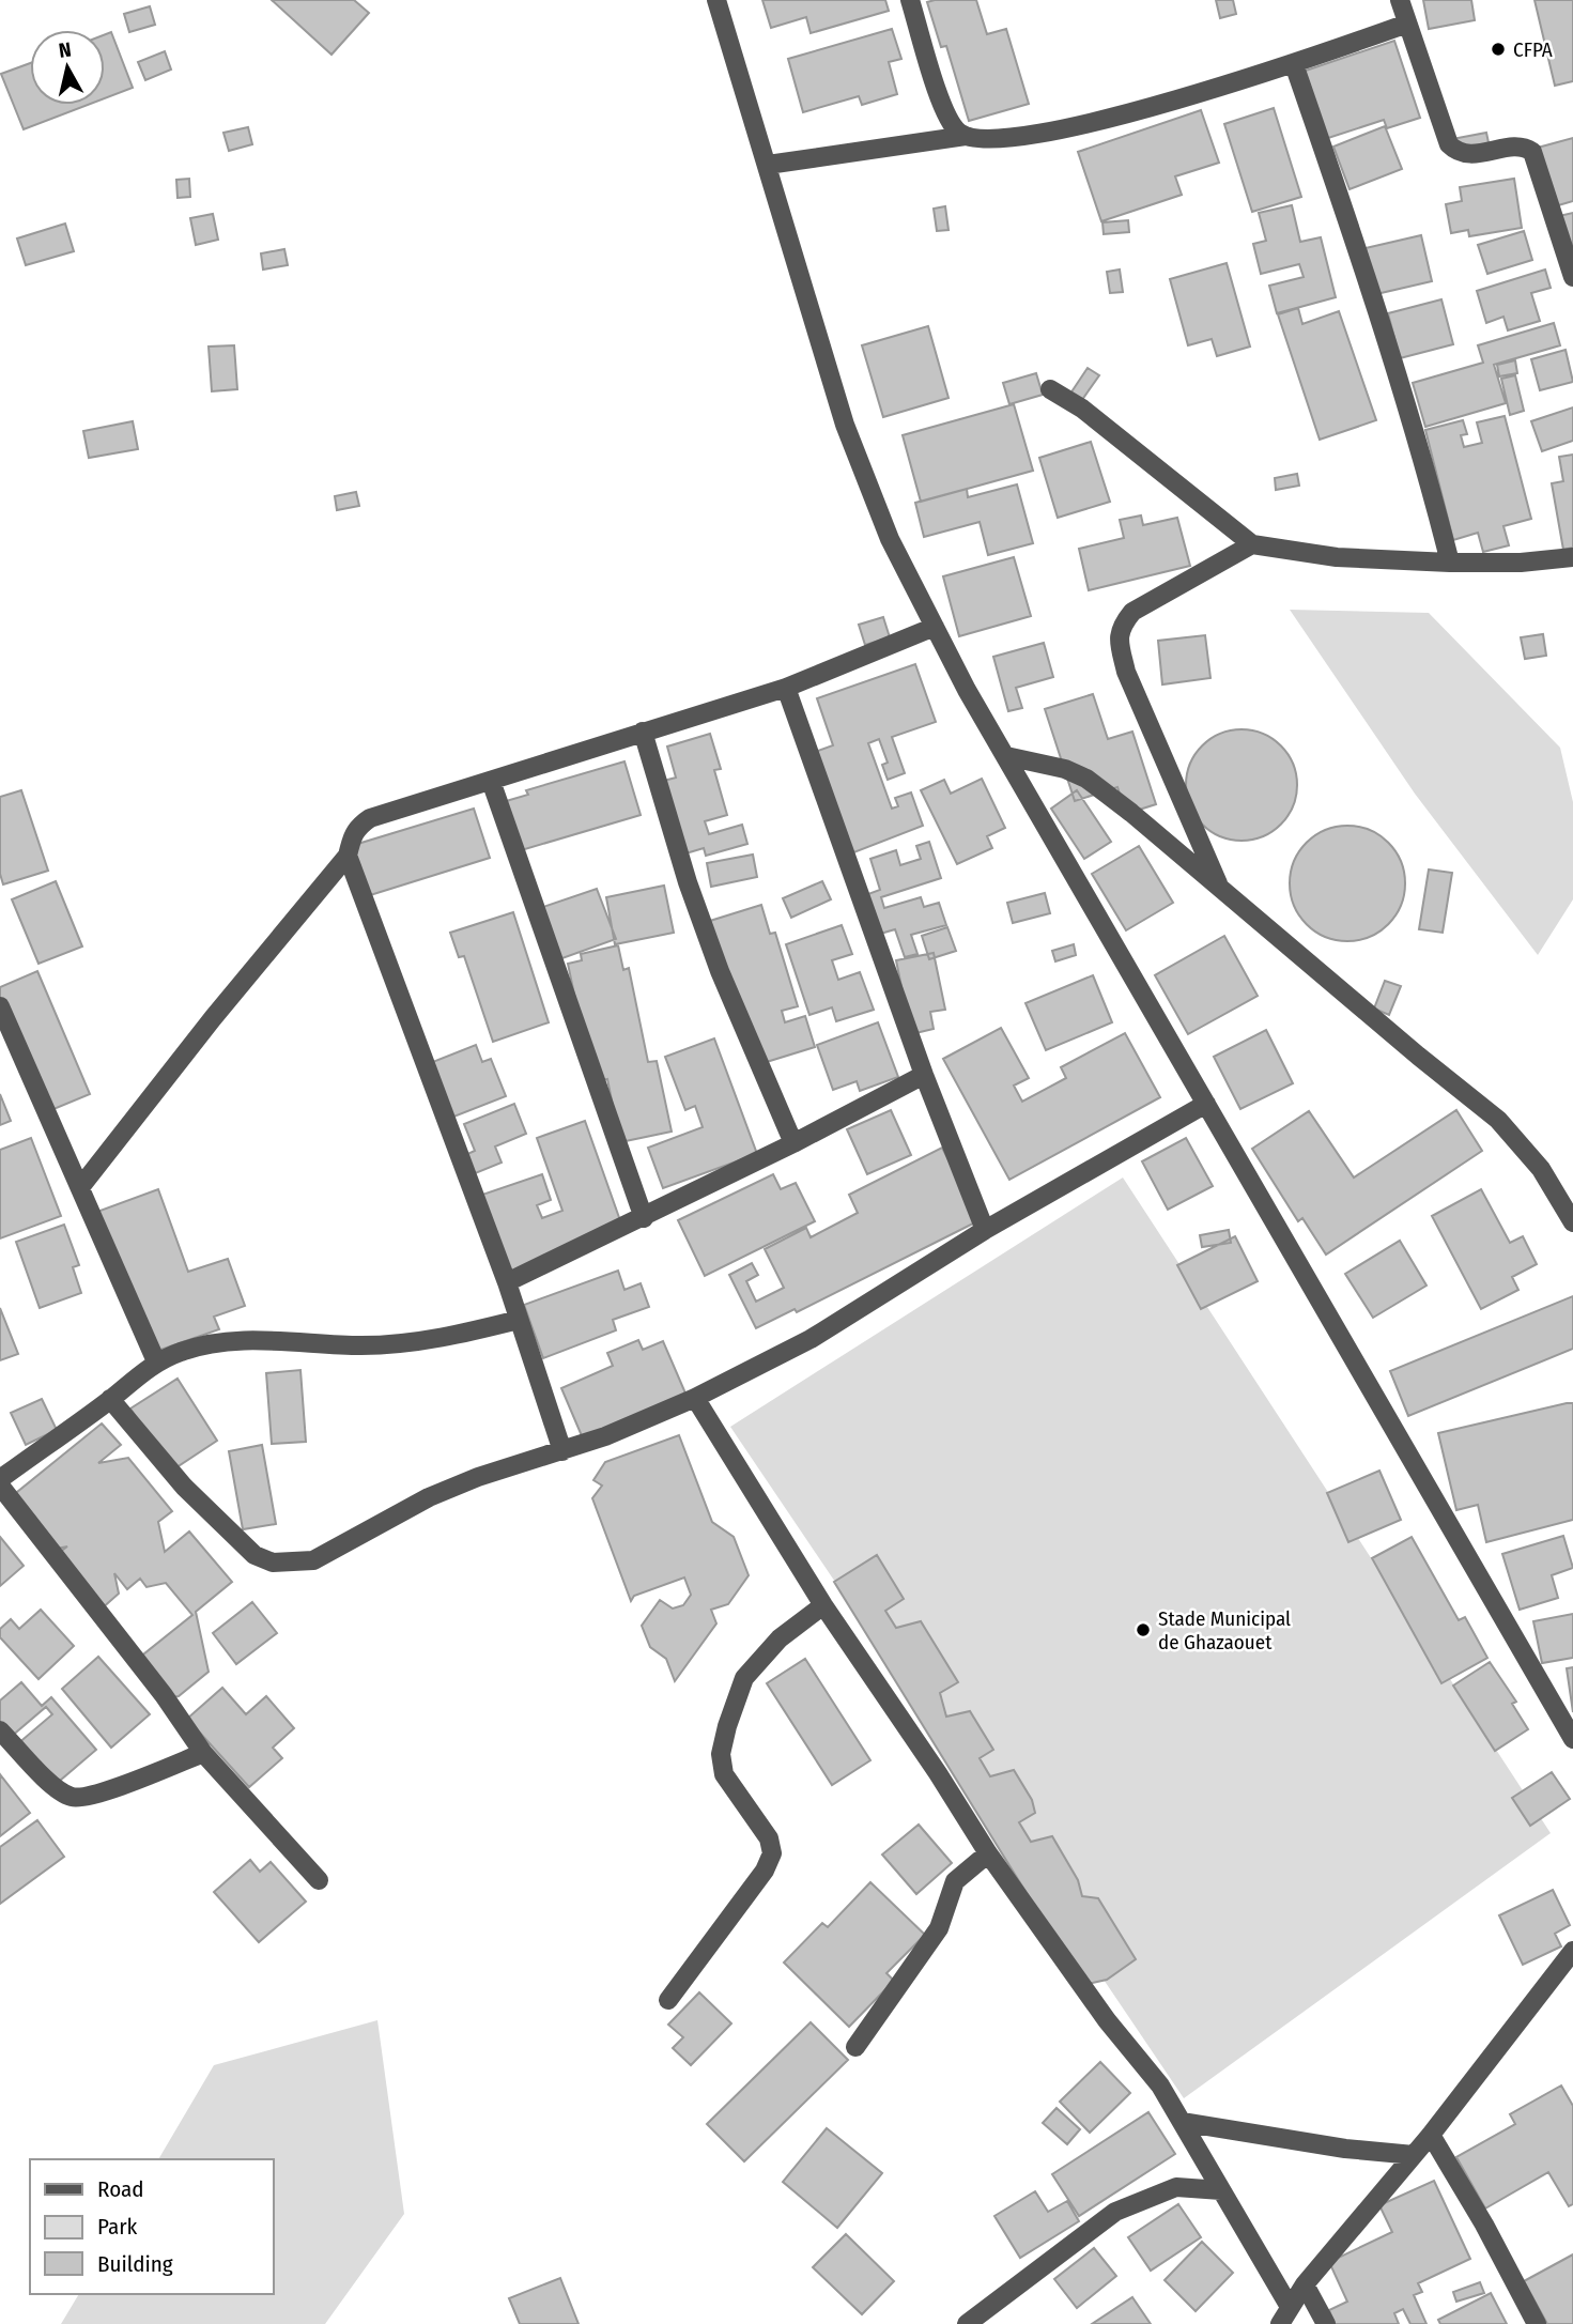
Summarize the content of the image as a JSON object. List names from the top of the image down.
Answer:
{
  "places": ["CFPA", "Stade Municipal de Ghazaouet"],
  "legend": ["Road", "Park", "Building"],
  "north": "top"
}
